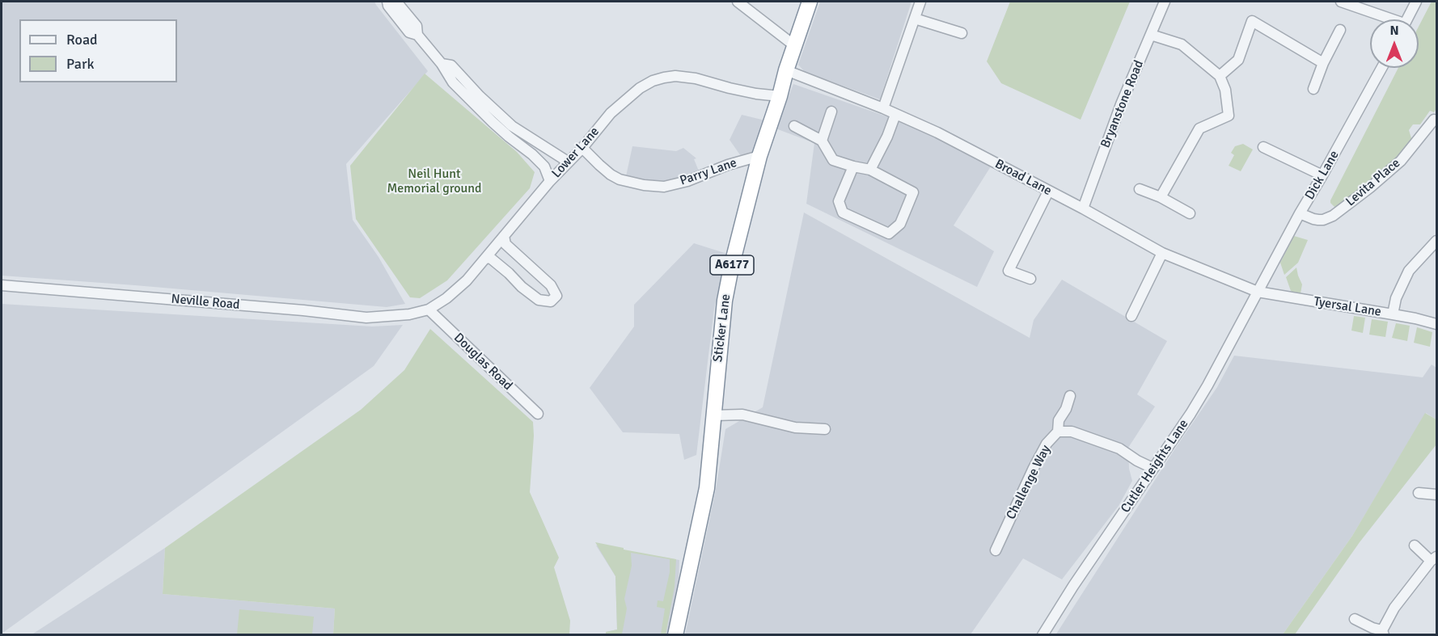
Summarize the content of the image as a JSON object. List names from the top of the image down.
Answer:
{
  "streets": {
    "highway": ["A6177", "Sticker Lane"],
    "street": [
      "Bryanstone Road",
      "Lower Lane",
      "Parry Lane",
      "Dick Lane",
      "Broad Lane",
      "Levita Place",
      "Neville Road",
      "Tyersal Lane",
      "Douglas Road",
      "Cutler Heights Lane",
      "Challenge Way"
    ]
  },
  "crossings": [
    ["Bryanstone Road", "Broad Lane"],
    ["Lower Lane", "Parry Lane"],
    ["Lower Lane", "Neville Road"],
    ["Lower Lane", "Sticker Lane"],
    ["Lower Lane", "Douglas Road"],
    ["Parry Lane", "Sticker Lane"],
    ["Dick Lane", "Broad Lane"],
    ["Dick Lane", "Levita Place"],
    ["Dick Lane", "Tyersal Lane"],
    ["Dick Lane", "Cutler Heights Lane"],
    ["Broad Lane", "Tyersal Lane"],
    ["Broad Lane", "Sticker Lane"],
    ["Broad Lane", "Cutler Heights Lane"],
    ["Tyersal Lane", "Cutler Heights Lane"],
    ["Cutler Heights Lane", "Challenge Way"]
  ],
  "parks": ["Neil Hunt Memorial ground"],
  "legend": ["Road", "Park"],
  "north": "top"
}
